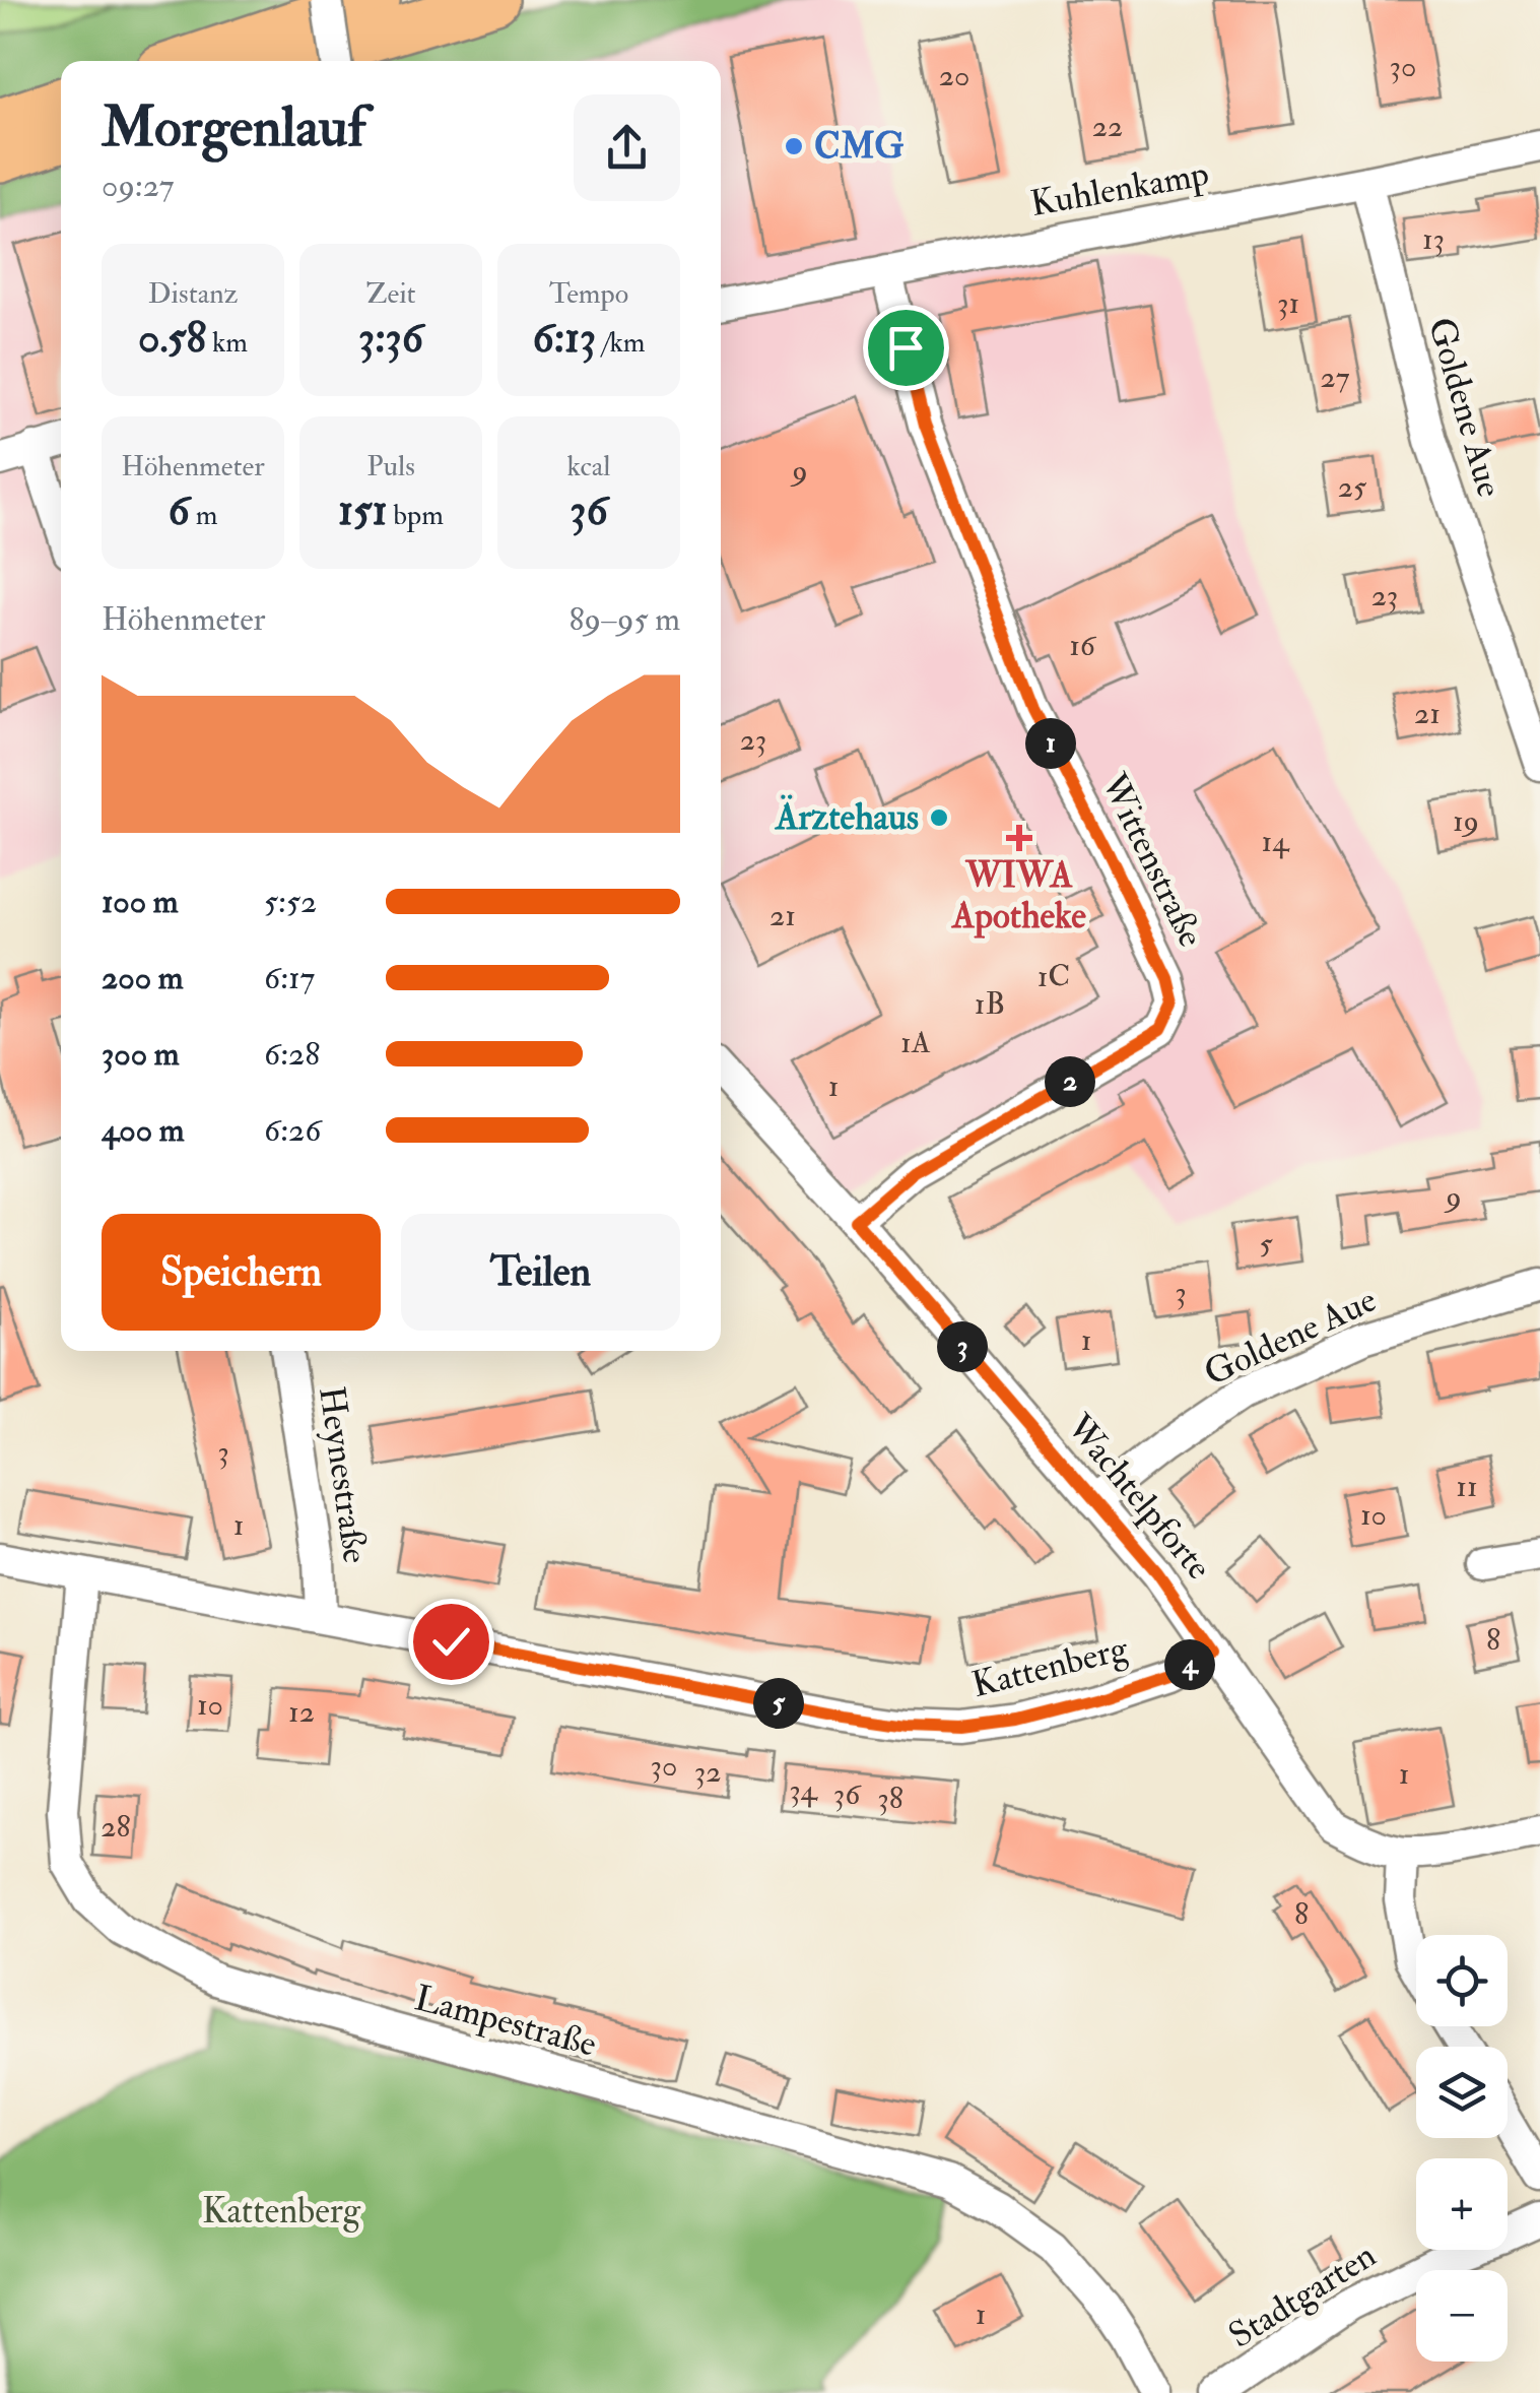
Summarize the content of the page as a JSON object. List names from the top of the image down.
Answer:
{
  "streets": {
    "street": [
      "Kuhlenkamp",
      "Goldene Aue",
      "Wittenstraße",
      "Heynestraße",
      "Wachtelpforte",
      "Kattenberg",
      "Lampestraße",
      "Stadtgarten"
    ]
  },
  "crossings": [
    ["Kuhlenkamp", "Goldene Aue"],
    ["Kuhlenkamp", "Wittenstraße"],
    ["Goldene Aue", "Wachtelpforte"],
    ["Wittenstraße", "Wachtelpforte"],
    ["Heynestraße", "Kattenberg"],
    ["Wachtelpforte", "Kattenberg"],
    ["Kattenberg", "Lampestraße"]
  ],
  "parks": ["Kattenberg"],
  "places": {
    "other": ["CMG", "Ärztehaus"],
    "health": ["WIWA Apotheke"]
  },
  "house_numbers": [
    "30",
    "20",
    "22",
    "13",
    "31",
    "27",
    "9",
    "25",
    "23",
    "16",
    "21",
    "23",
    "19",
    "14",
    "21",
    "1C",
    "1B",
    "1A",
    "1",
    "9",
    "5",
    "3",
    "1",
    "3",
    "11",
    "10",
    "1",
    "8",
    "10",
    "12",
    "30",
    "32",
    "1",
    "34",
    "36",
    "38",
    "28",
    "8",
    "1"
  ],
  "page": {
    "heading": ["Morgenlauf", "09:27"],
    "stats": [
      ["Distanz", "0.58 km"],
      ["Zeit", "3:36"],
      ["Tempo", "6:13 /km"],
      ["Höhenmeter", "6 m"],
      ["Puls", "151 bpm"],
      ["kcal", "36"]
    ],
    "chart": ["Höhenmeter", "89–95 m"],
    "pins": [
      "1",
      "2",
      "3",
      "4",
      "5"
    ],
    "list": [
      {
        "name": "100 m",
        "note": "5:52"
      },
      {
        "name": "200 m",
        "note": "6:17"
      },
      {
        "name": "300 m",
        "note": "6:28"
      },
      {
        "name": "400 m",
        "note": "6:26"
      }
    ],
    "buttons": ["Speichern", "Teilen"],
    "map_buttons": ["+", "−"]
  }
}
